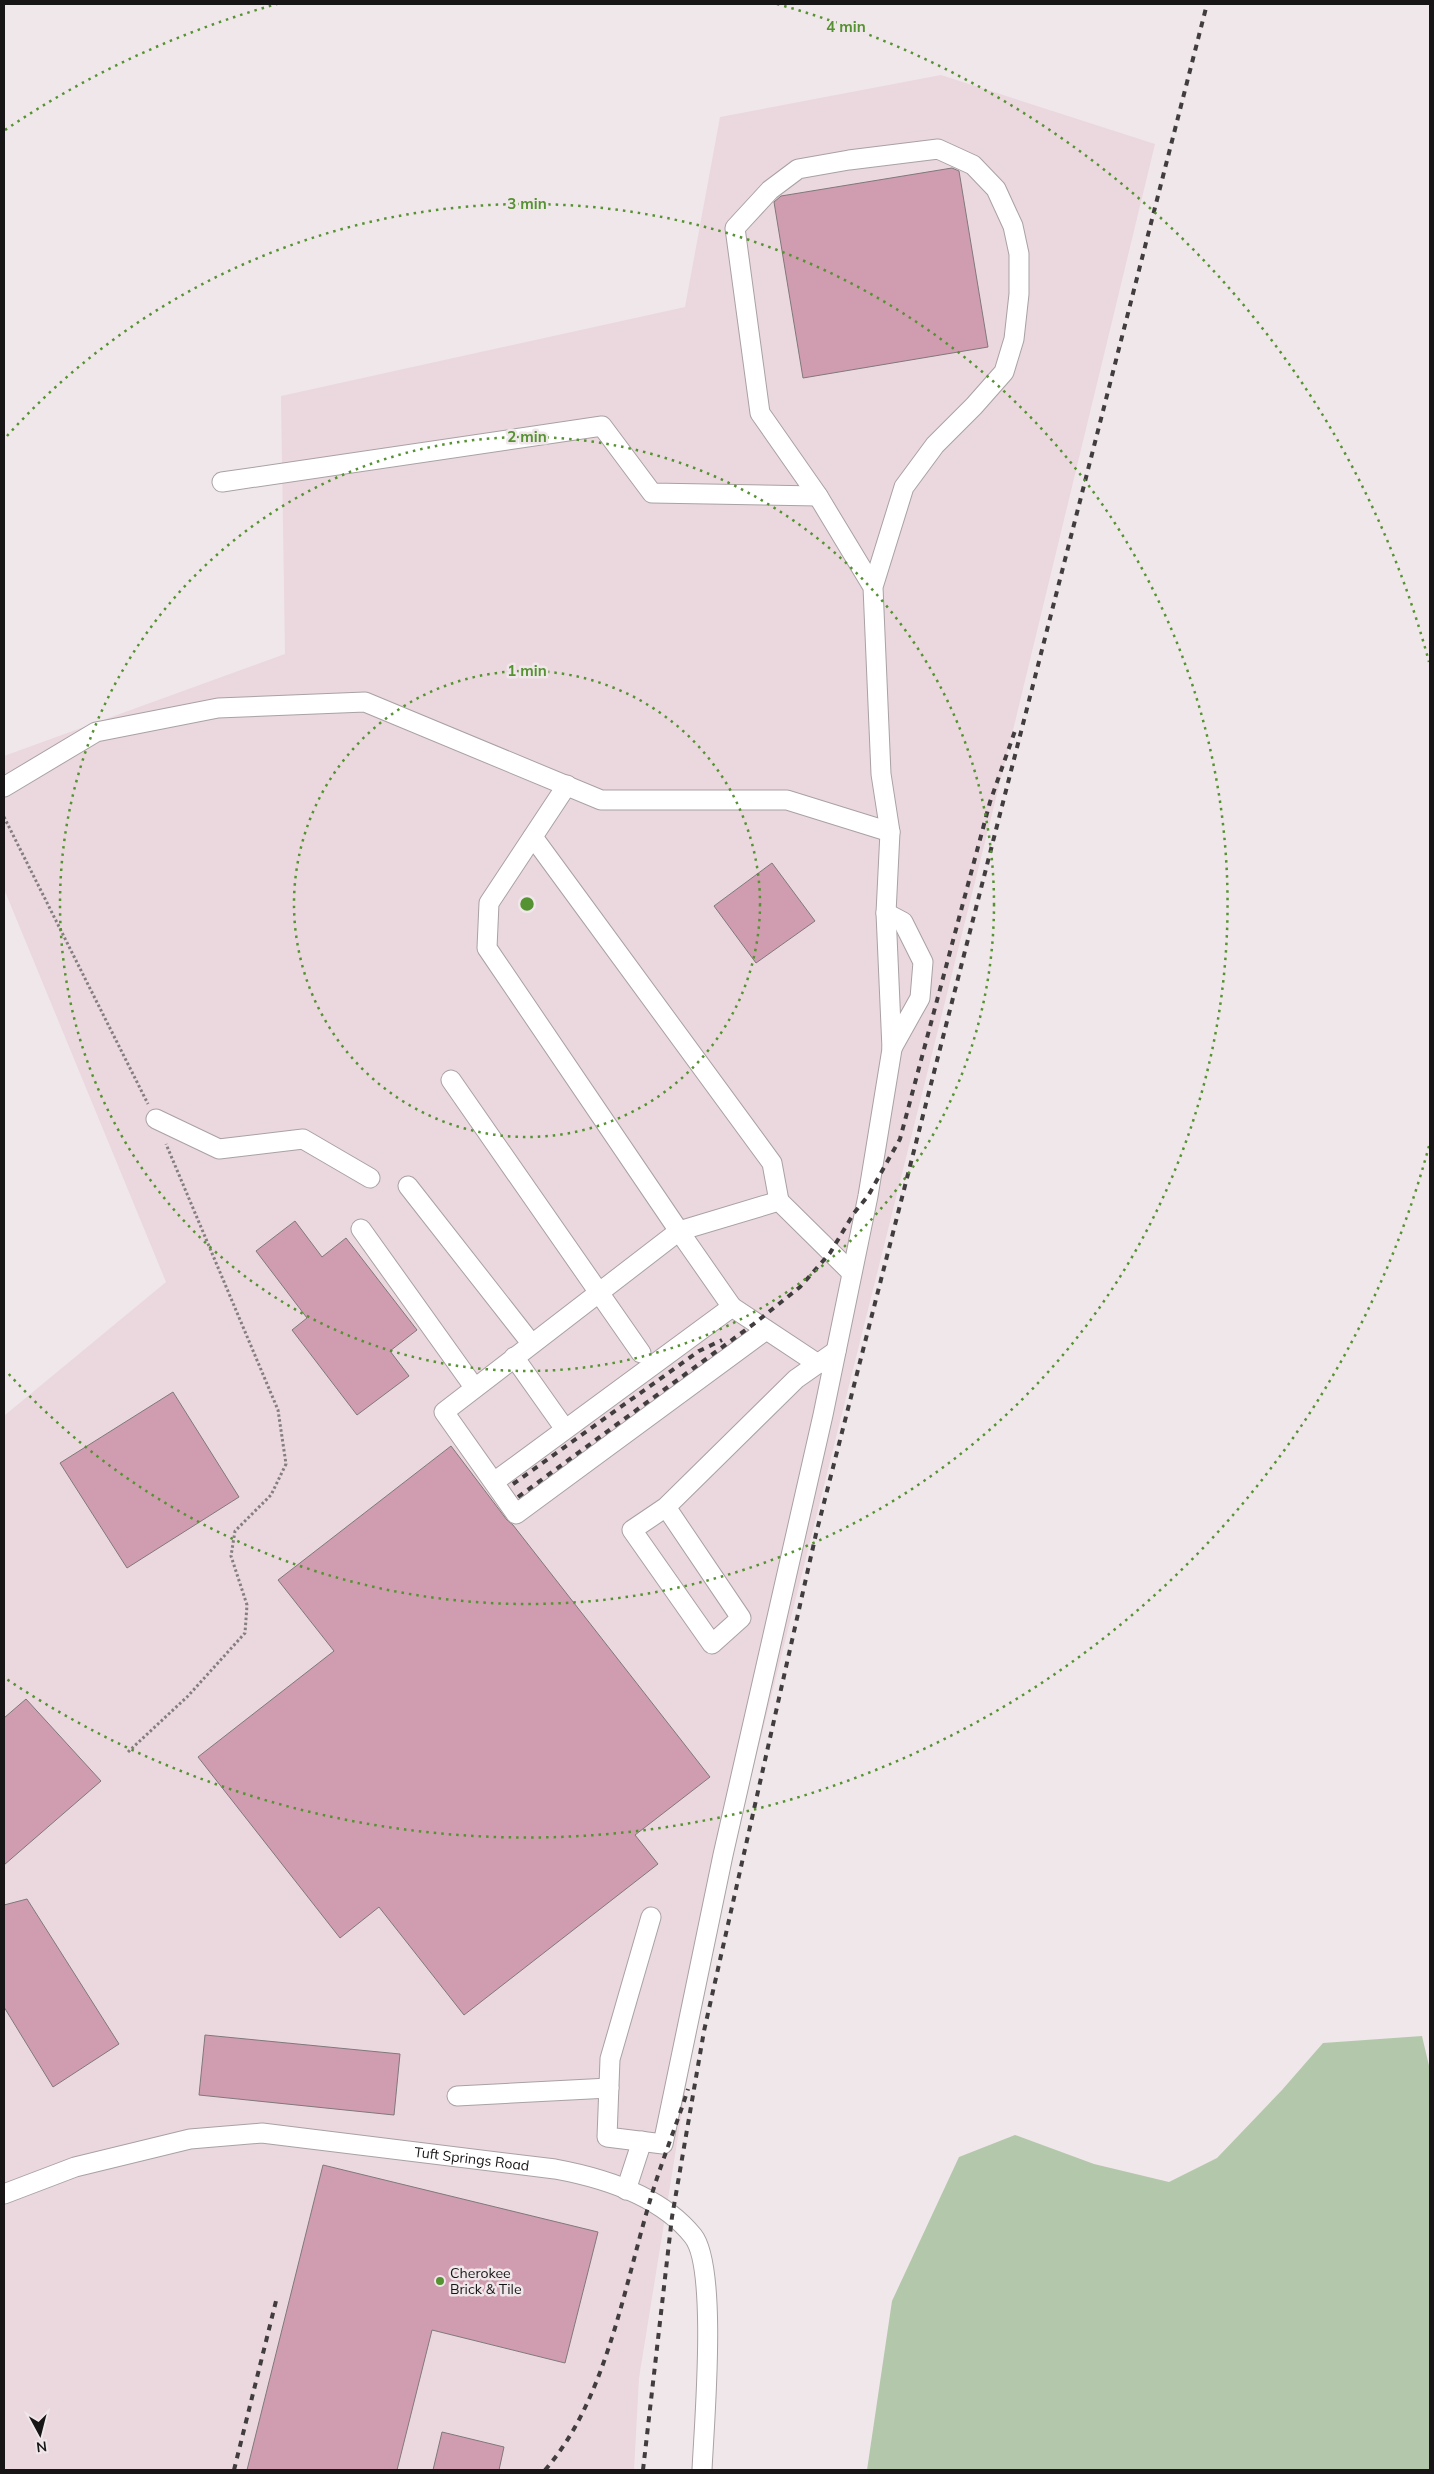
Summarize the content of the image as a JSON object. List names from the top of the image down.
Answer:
{
  "streets": {
    "street": ["Tuft Springs Road"]
  },
  "places": ["Cherokee Brick & Tile"],
  "north": "bottom",
  "rings": [
    "4 min",
    "3 min",
    "2 min",
    "1 min"
  ]
}
